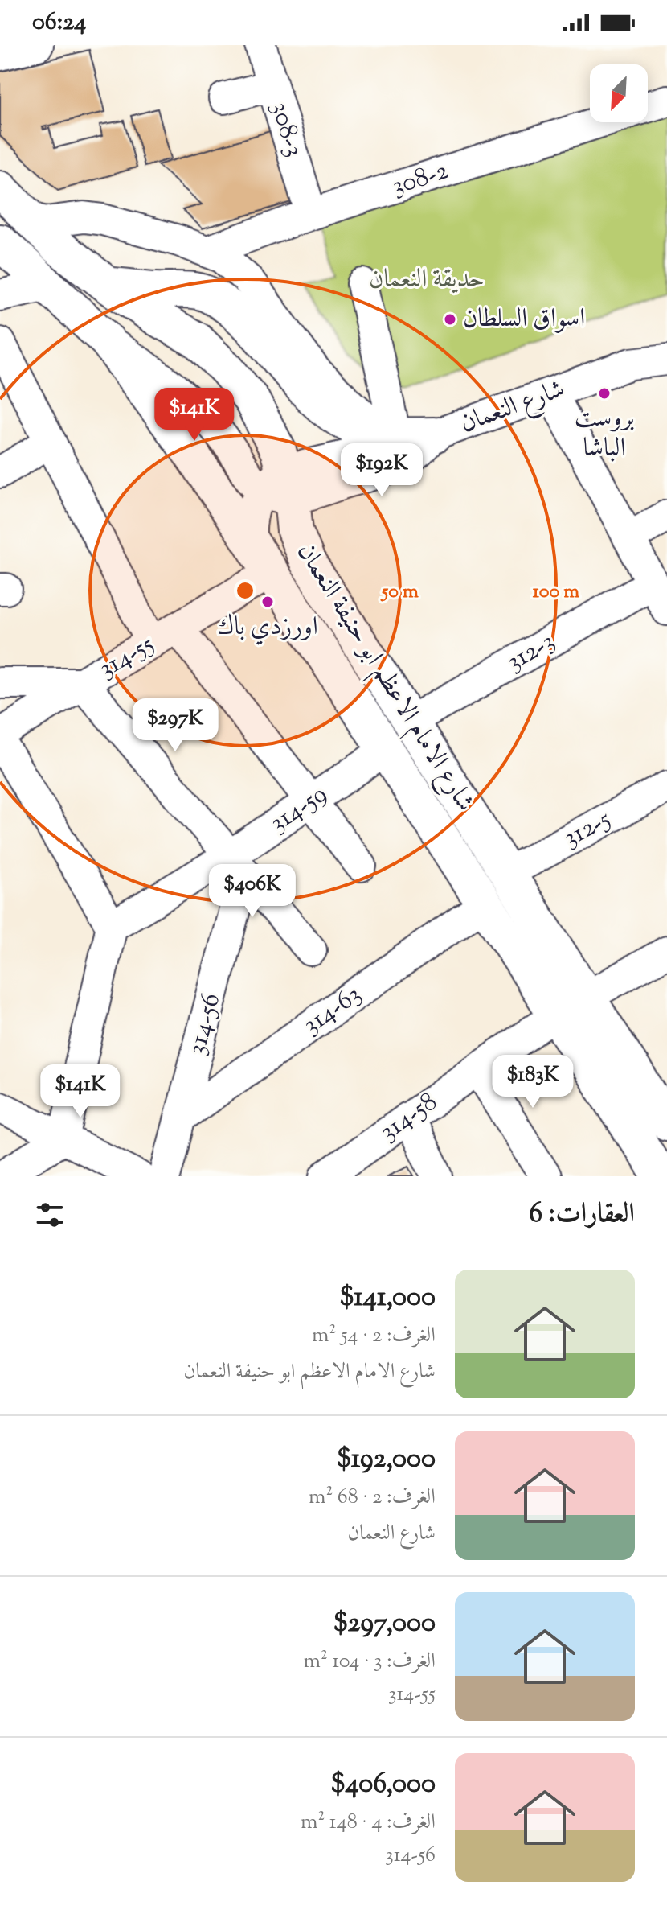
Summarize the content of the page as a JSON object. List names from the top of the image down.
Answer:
{
  "streets": {
    "main road": ["شارع الامام الاعظم ابو حنيفة النعمان"],
    "street": [
      "308-3",
      "308-2",
      "شارع النعمان",
      "312-3",
      "314-55",
      "314-59",
      "312-5",
      "314-63",
      "314-56",
      "314-58"
    ]
  },
  "crossings": [
    ["308-3", "308-2"],
    ["شارع النعمان", "شارع الامام الاعظم ابو حنيفة النعمان"],
    ["312-3", "شارع الامام الاعظم ابو حنيفة النعمان"],
    ["شارع الامام الاعظم ابو حنيفة النعمان", "314-59"],
    ["شارع الامام الاعظم ابو حنيفة النعمان", "312-5"],
    ["شارع الامام الاعظم ابو حنيفة النعمان", "314-63"],
    ["شارع الامام الاعظم ابو حنيفة النعمان", "314-58"],
    ["314-59", "314-56"],
    ["314-63", "314-56"]
  ],
  "parks": ["حديقة النعمان"],
  "places": ["اسواق السلطان", "بروست الباشا", "اورزدي باك"],
  "north": "bottom left",
  "page": {
    "status": "06:24",
    "price": [
      "$141K",
      "$192K",
      "$297K",
      "$406K",
      "$183K",
      "$141K"
    ],
    "heading": "العقارات: 6",
    "list": [
      {
        "name": "$141,000",
        "note": "الغرف: 2 · 54 m² · شارع الامام الاعظم ابو حنيفة النعمان"
      },
      {
        "name": "$192,000",
        "note": "الغرف: 2 · 68 m² · شارع النعمان"
      },
      {
        "name": "$297,000",
        "note": "الغرف: 3 · 104 m² · 314-55"
      },
      {
        "name": "$406,000",
        "note": "الغرف: 4 · 148 m² · 314-56"
      }
    ]
  },
  "rings": ["50 m", "100 m"]
}
